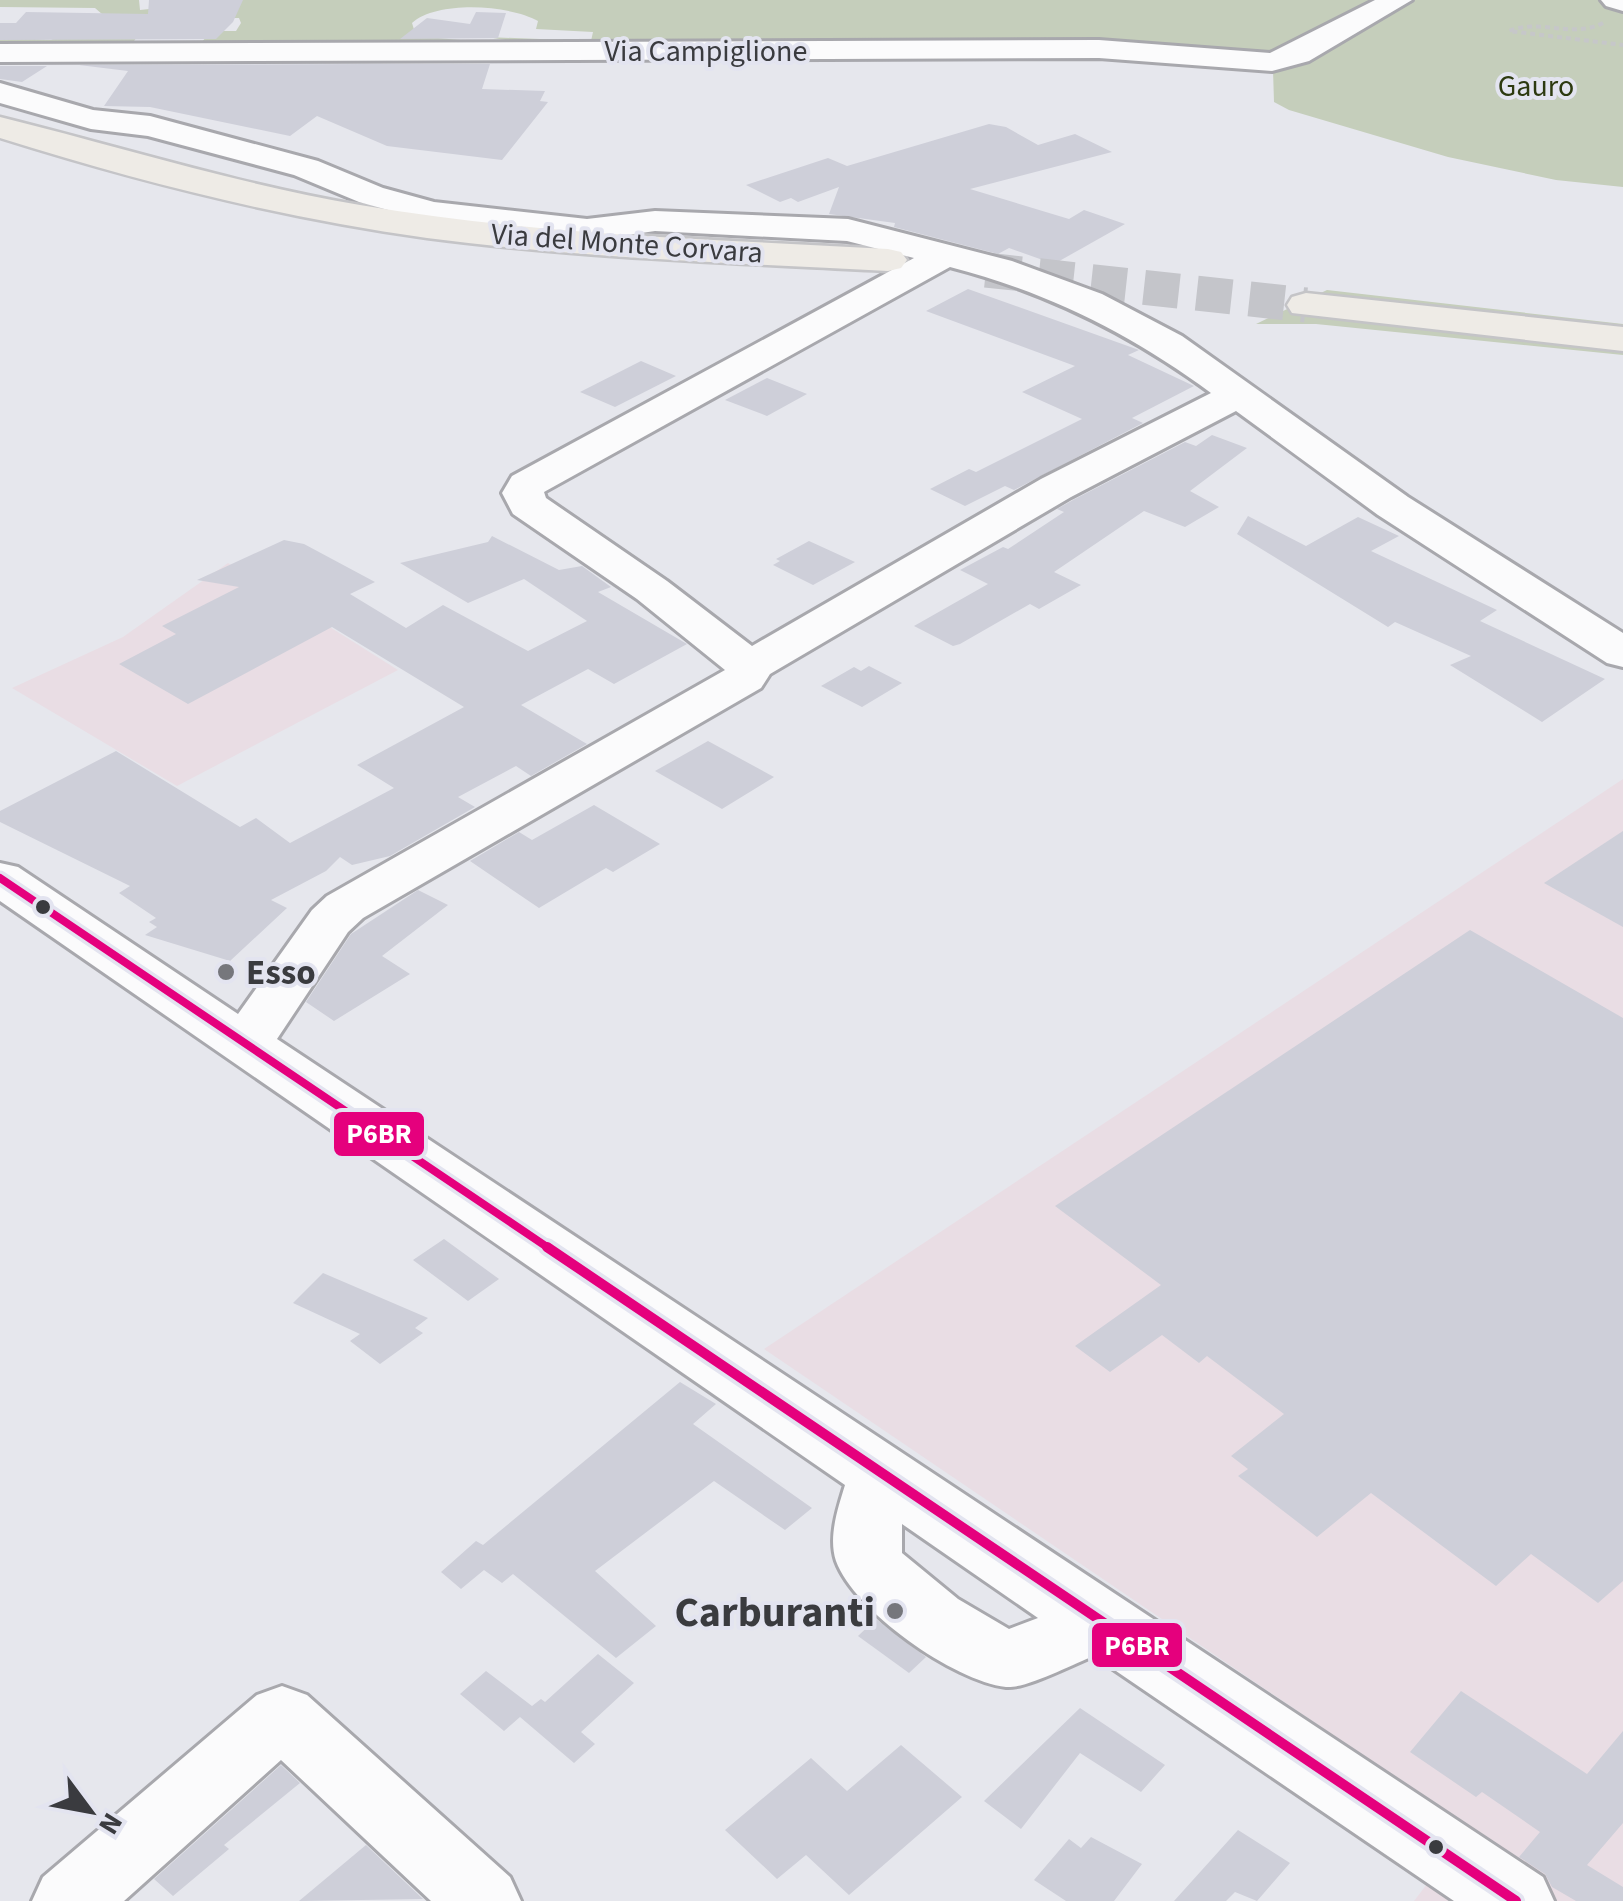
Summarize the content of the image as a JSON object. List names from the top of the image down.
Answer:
{
  "streets": {
    "main road": ["Via del Monte Corvara"],
    "street": ["Via Campiglione"]
  },
  "parks": ["Gauro"],
  "places": ["Esso", "Carburanti"],
  "lines": ["transit line P6BR"],
  "north": "bottom right"
}
